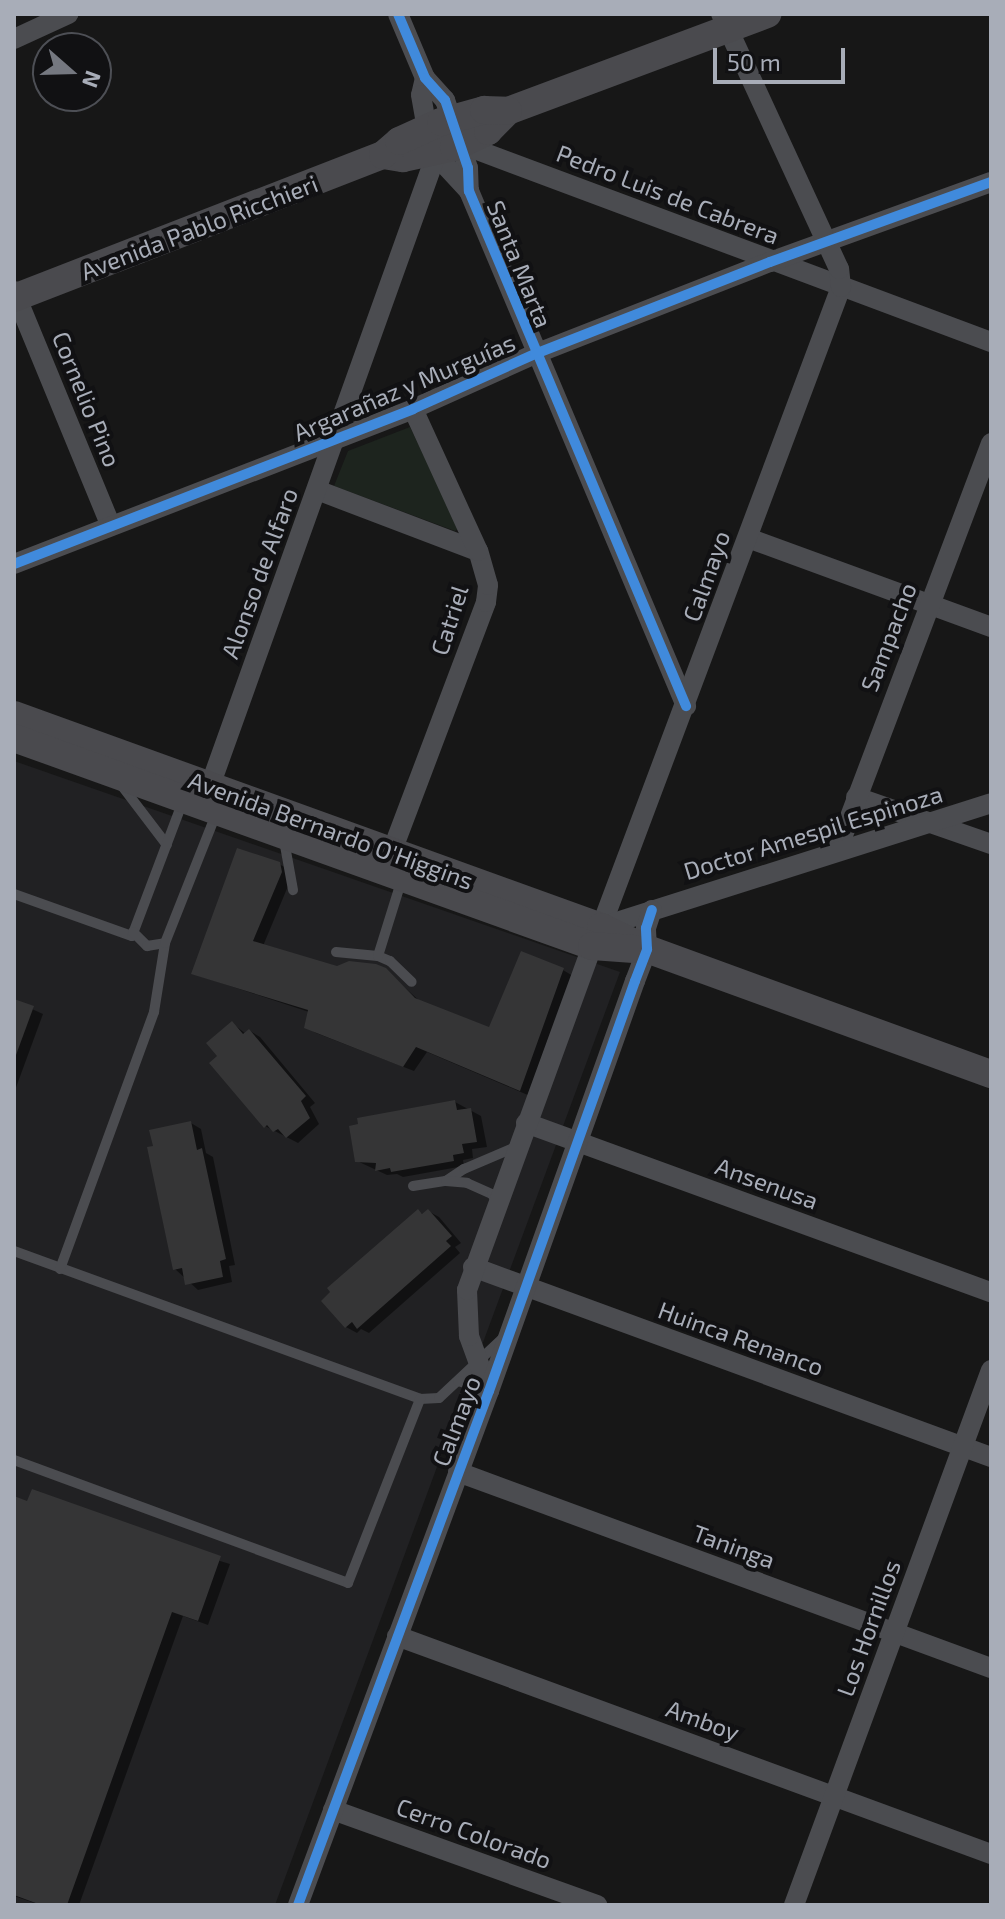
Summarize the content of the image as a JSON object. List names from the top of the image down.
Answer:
{
  "streets": {
    "main road": ["Avenida Pablo Ricchieri", "Avenida Bernardo O'Higgins"],
    "street": [
      "Pedro Luis de Cabrera",
      "Santa Marta",
      "Argarañaz y Murguías",
      "Cornelio Pino",
      "Alonso de Alfaro",
      "Calmayo",
      "Catriel",
      "Sampacho",
      "Doctor Amespil Espinoza",
      "Ansenusa",
      "Huinca Renanco",
      "Taninga",
      "Los Hornillos",
      "Amboy",
      "Cerro Colorado"
    ]
  },
  "crossings": [
    ["Pedro Luis de Cabrera", "Avenida Pablo Ricchieri"],
    ["Pedro Luis de Cabrera", "Santa Marta"],
    ["Pedro Luis de Cabrera", "Argarañaz y Murguías"],
    ["Pedro Luis de Cabrera", "Alonso de Alfaro"],
    ["Pedro Luis de Cabrera", "Calmayo"],
    ["Avenida Pablo Ricchieri", "Santa Marta"],
    ["Avenida Pablo Ricchieri", "Cornelio Pino"],
    ["Avenida Pablo Ricchieri", "Alonso de Alfaro"],
    ["Santa Marta", "Argarañaz y Murguías"],
    ["Santa Marta", "Alonso de Alfaro"],
    ["Santa Marta", "Calmayo"],
    ["Argarañaz y Murguías", "Cornelio Pino"],
    ["Argarañaz y Murguías", "Alonso de Alfaro"],
    ["Argarañaz y Murguías", "Catriel"],
    ["Alonso de Alfaro", "Avenida Bernardo O'Higgins"],
    ["Calmayo", "Avenida Bernardo O'Higgins"],
    ["Calmayo", "Doctor Amespil Espinoza"],
    ["Calmayo", "Ansenusa"],
    ["Calmayo", "Huinca Renanco"],
    ["Calmayo", "Taninga"],
    ["Calmayo", "Amboy"],
    ["Calmayo", "Cerro Colorado"],
    ["Catriel", "Avenida Bernardo O'Higgins"],
    ["Sampacho", "Doctor Amespil Espinoza"],
    ["Avenida Bernardo O'Higgins", "Doctor Amespil Espinoza"],
    ["Huinca Renanco", "Los Hornillos"],
    ["Taninga", "Los Hornillos"],
    ["Los Hornillos", "Amboy"]
  ],
  "scale_bar": "50 m",
  "north": "right"
}
